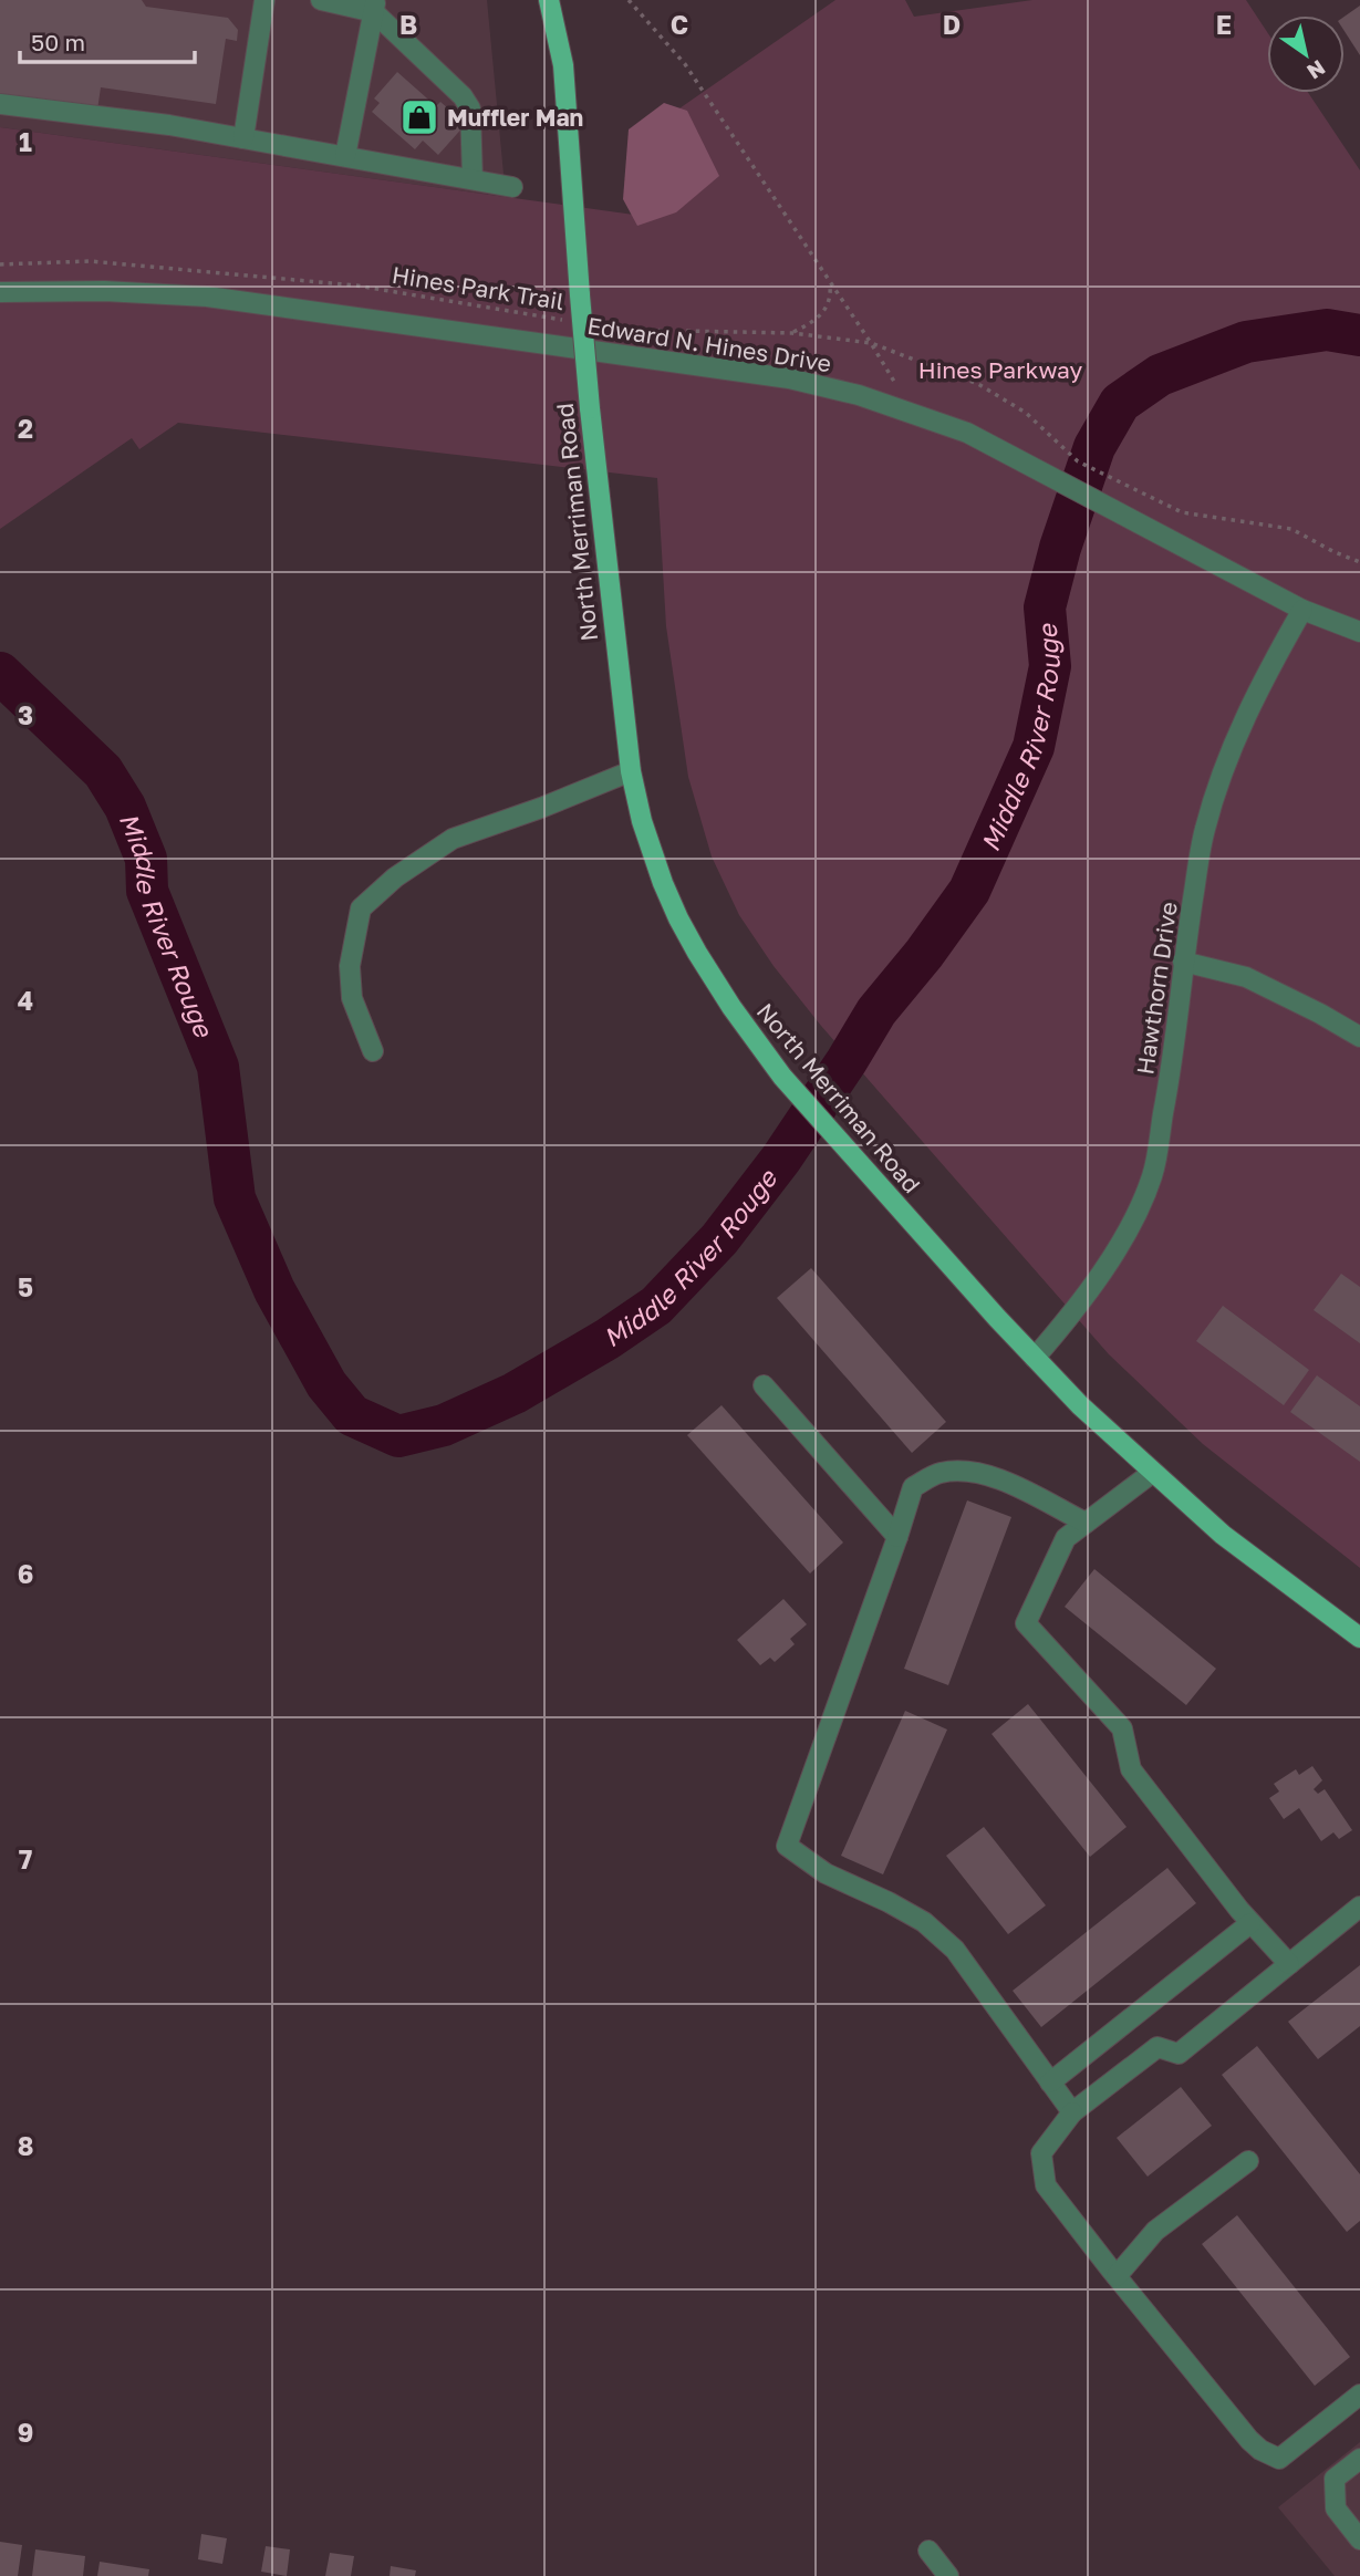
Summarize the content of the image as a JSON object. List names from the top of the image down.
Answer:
{
  "streets": {
    "main road": ["North Merriman Road"],
    "street": ["Edward N. Hines Drive", "Hawthorn Drive"],
    "path": ["Hines Park Trail"]
  },
  "crossings": [
    ["Edward N. Hines Drive", "Hawthorn Drive"],
    ["North Merriman Road", "Hawthorn Drive"]
  ],
  "water": ["Middle River Rouge"],
  "parks": ["Hines Parkway"],
  "places": {
    "shop": ["Muffler Man"]
  },
  "scale_bar": "50 m",
  "north": "bottom right",
  "grid": {
    "columns": [
      "B",
      "C",
      "D",
      "E"
    ],
    "rows": [
      "1",
      "2",
      "3",
      "4",
      "5",
      "6",
      "7",
      "8",
      "9"
    ]
  }
}
